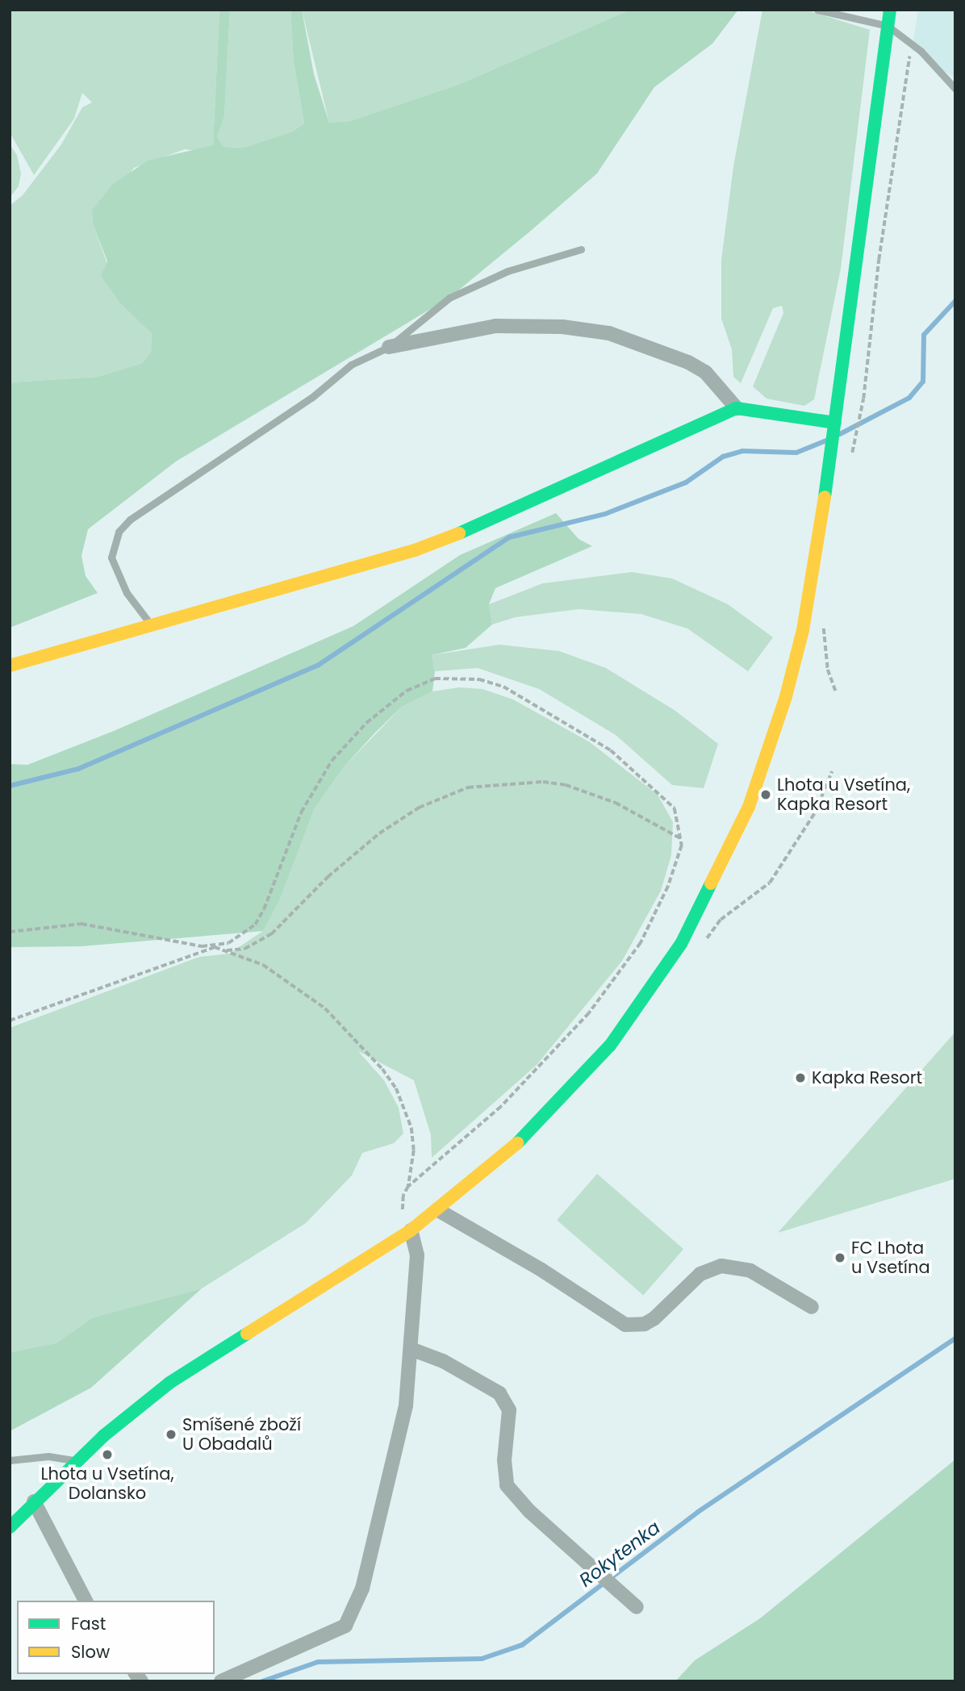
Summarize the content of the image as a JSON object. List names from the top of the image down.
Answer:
{
  "water": ["Rokytenka"],
  "places": [
    "Lhota u Vsetína, Kapka Resort",
    "Kapka Resort",
    "FC Lhota u Vsetína",
    "Smíšené zboží U Obadalů",
    "Lhota u Vsetína, Dolansko"
  ],
  "legend": ["Fast", "Slow"]
}
